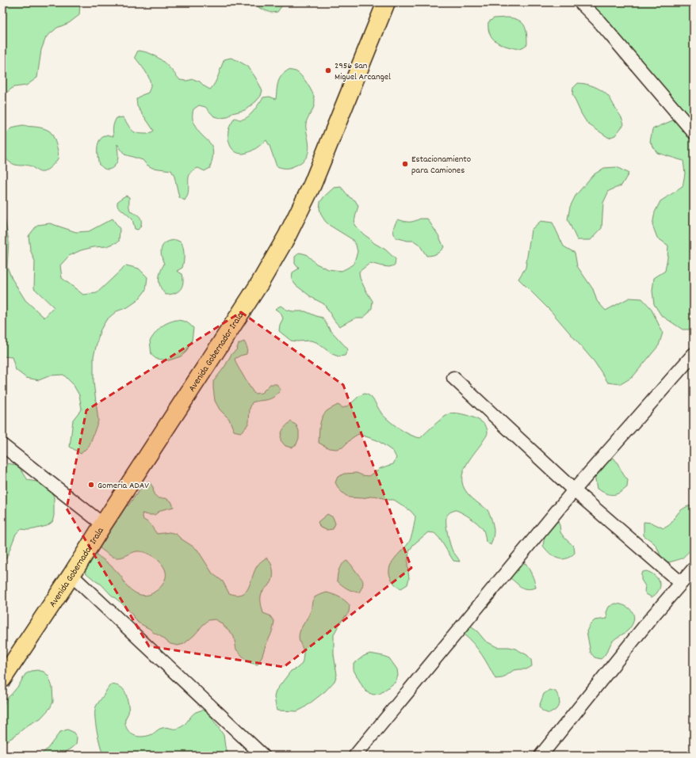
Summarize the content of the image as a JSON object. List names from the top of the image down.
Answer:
{
  "streets": {
    "main road": ["Avenida Gobernador Irala"]
  },
  "places": ["2956 San Miguel Arcangel", "Estacionamiento para Camiones", "Gomeria ADAV"]
}
